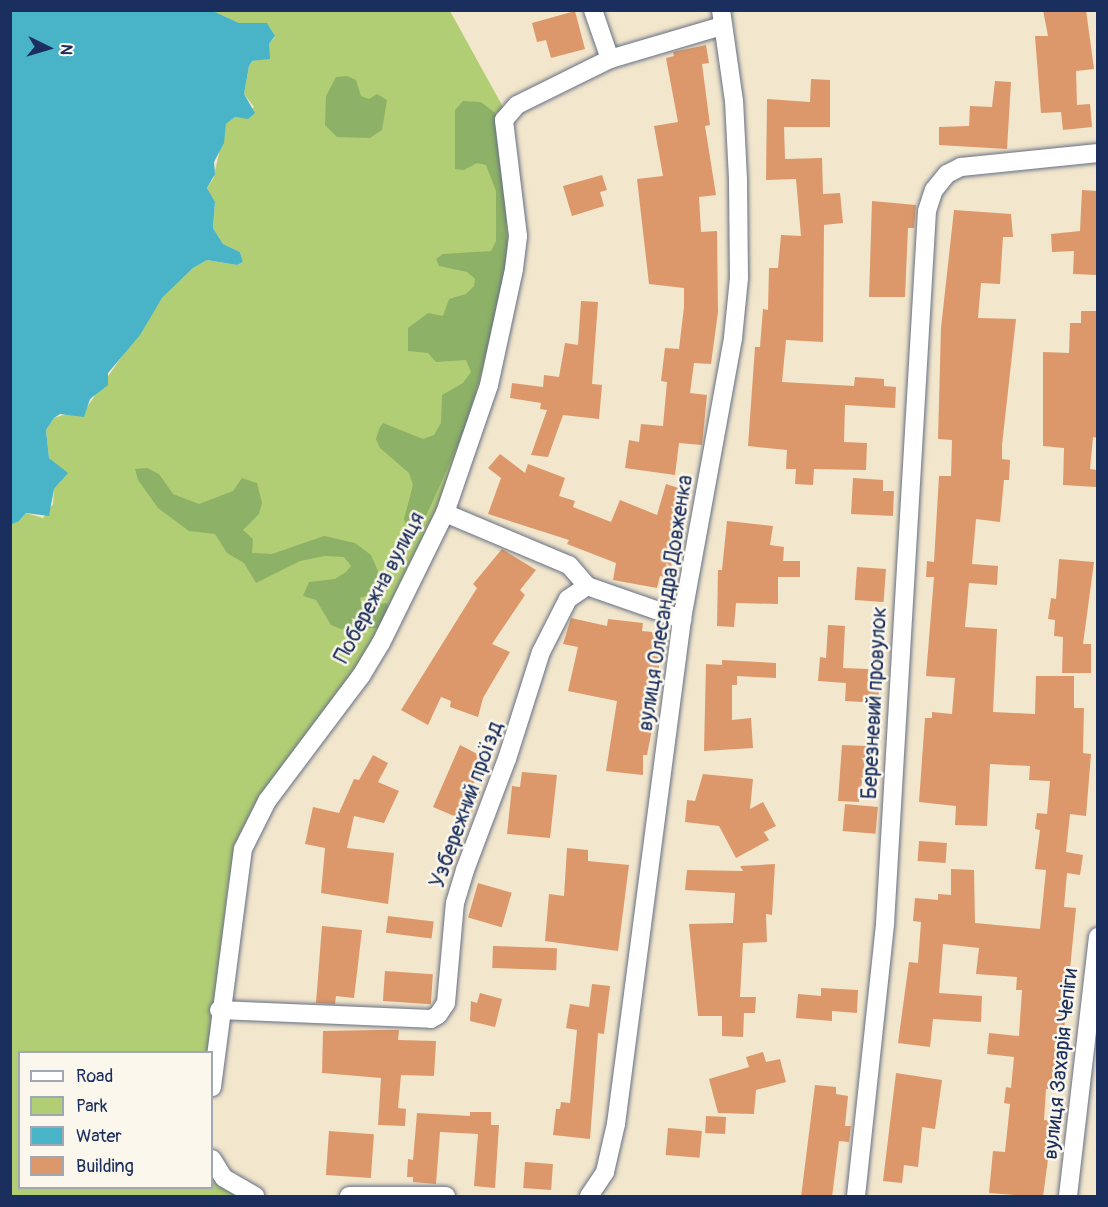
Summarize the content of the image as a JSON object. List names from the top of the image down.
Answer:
{
  "streets": {
    "street": [
      "Побережна вулиця",
      "вулиця Олесандра Довженка",
      "Березневий провулок",
      "Узбережний проїзд",
      "вулиця Захарія Чепіги"
    ]
  },
  "crossings": [
    ["Побережна вулиця", "Узбережний проїзд"]
  ],
  "legend": [
    "Road",
    "Park",
    "Water",
    "Building"
  ],
  "north": "right"
}
